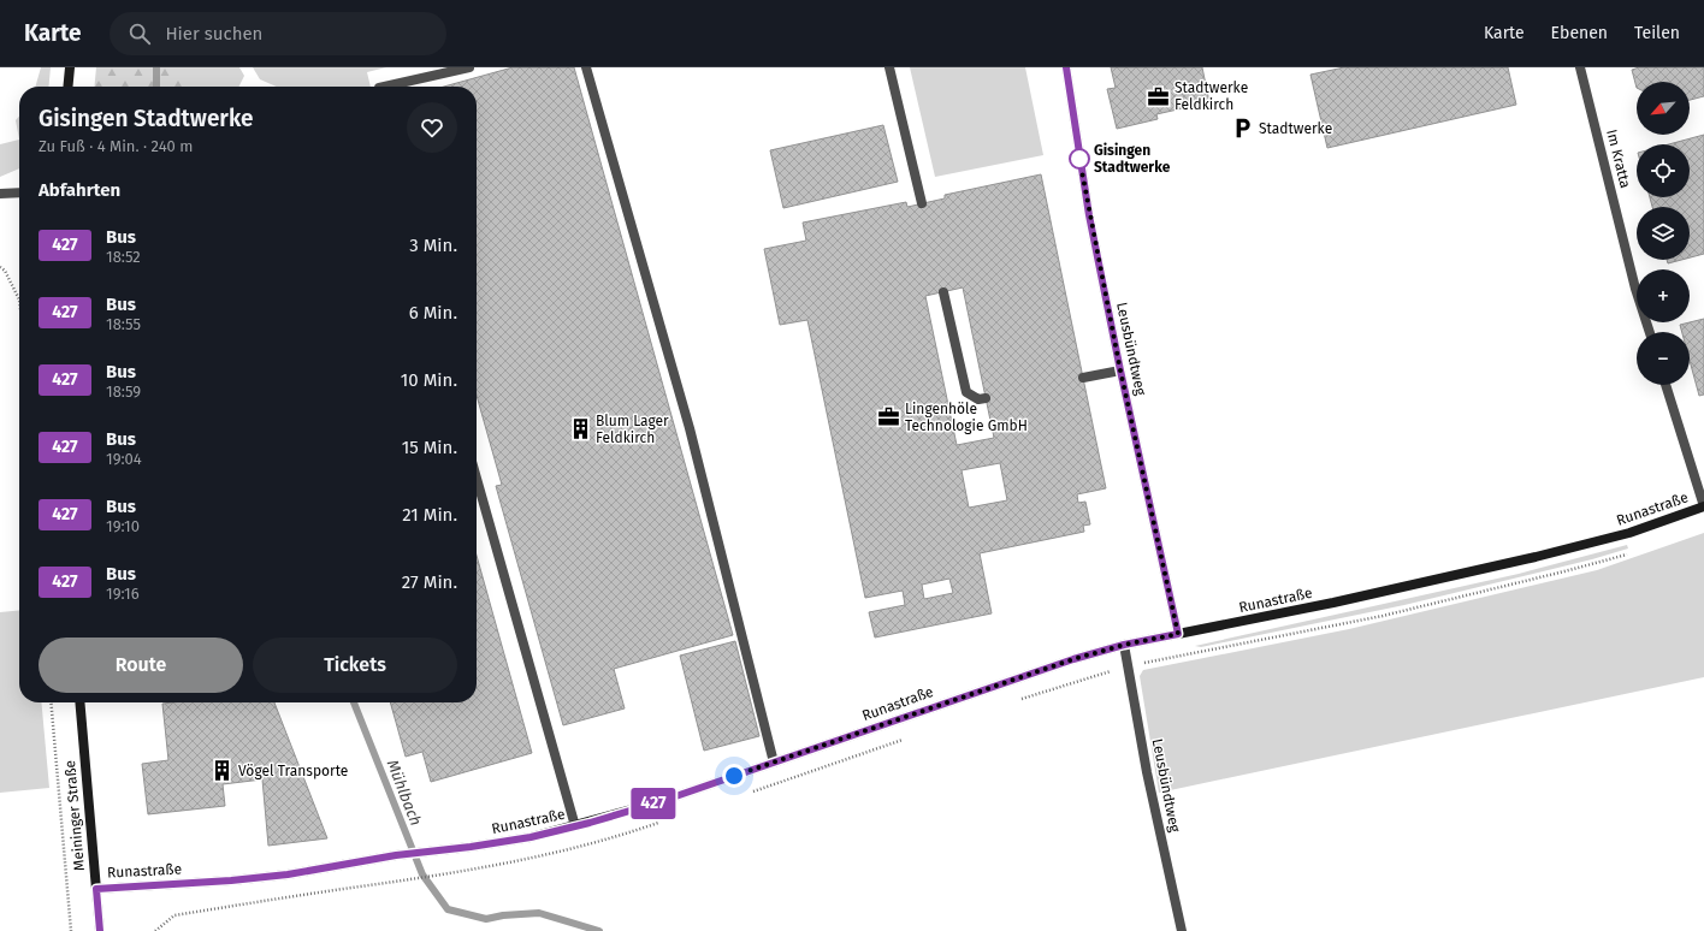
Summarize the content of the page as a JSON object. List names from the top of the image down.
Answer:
{
  "streets": {
    "street": [
      "Im Kratta",
      "Leusbündtweg",
      "Runastraße",
      "Meininger Straße"
    ]
  },
  "crossings": [
    ["Leusbündtweg", "Runastraße"],
    ["Runastraße", "Meininger Straße"]
  ],
  "water": ["Mühlbach"],
  "places": {
    "office": ["Stadtwerke Feldkirch", "Lingenhöle Technologie GmbH"],
    "parking": ["Stadtwerke"],
    "other": ["Gisingen Stadtwerke"],
    "building": ["Blum Lager Feldkirch", "Vögel Transporte"]
  },
  "lines": ["bus line 427"],
  "north": "bottom left",
  "page": {
    "header": "Karte",
    "search": "Hier suchen",
    "nav": ["Karte", "Ebenen", "Teilen"],
    "on_map": "427",
    "map_buttons": ["+", "−"],
    "heading": [
      ["Gisingen Stadtwerke", "Zu Fuß · 4 Min. · 240 m"],
      "Abfahrten"
    ],
    "list": [
      {
        "mark": "427",
        "name": "Bus",
        "note": "18:52",
        "value": "3 Min."
      },
      {
        "mark": "427",
        "name": "Bus",
        "note": "18:55",
        "value": "6 Min."
      },
      {
        "mark": "427",
        "name": "Bus",
        "note": "18:59",
        "value": "10 Min."
      },
      {
        "mark": "427",
        "name": "Bus",
        "note": "19:04",
        "value": "15 Min."
      },
      {
        "mark": "427",
        "name": "Bus",
        "note": "19:10",
        "value": "21 Min."
      },
      {
        "mark": "427",
        "name": "Bus",
        "note": "19:16",
        "value": "27 Min."
      }
    ],
    "buttons": ["Route", "Tickets"]
  }
}
